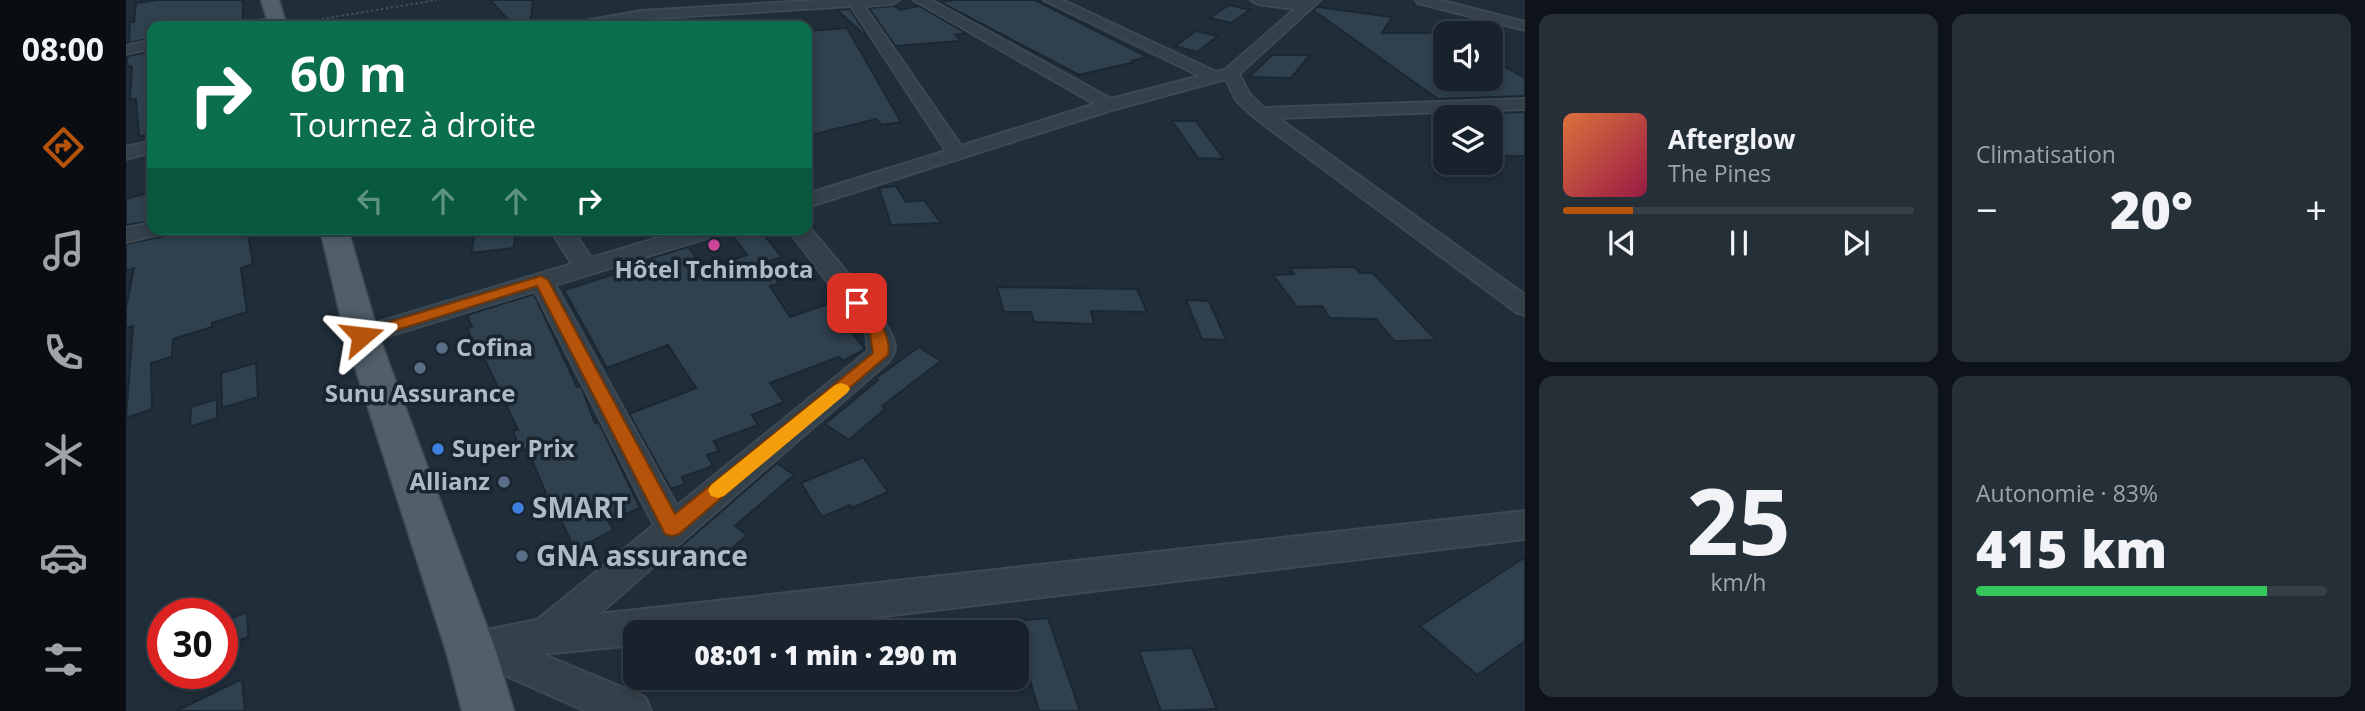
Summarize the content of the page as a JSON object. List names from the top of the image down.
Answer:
{
  "places": [
    "Hôtel Tchimbota",
    "Cofina",
    "Sunu Assurance",
    "Super Prix",
    "Allianz",
    "SMART",
    "GNA assurance"
  ],
  "page": {
    "tabs": "08:00",
    "tile": [
      "Climatisation",
      ["25", "km/h"],
      ["Autonomie · 83%", "415 km"]
    ],
    "turn": ["60 m", "Tournez à droite"],
    "song": ["Afterglow", "The Pines"],
    "heat": ["−", "20°", "+"],
    "limit": "30",
    "trip": "08:01 · 1 min · 290 m"
  }
}
